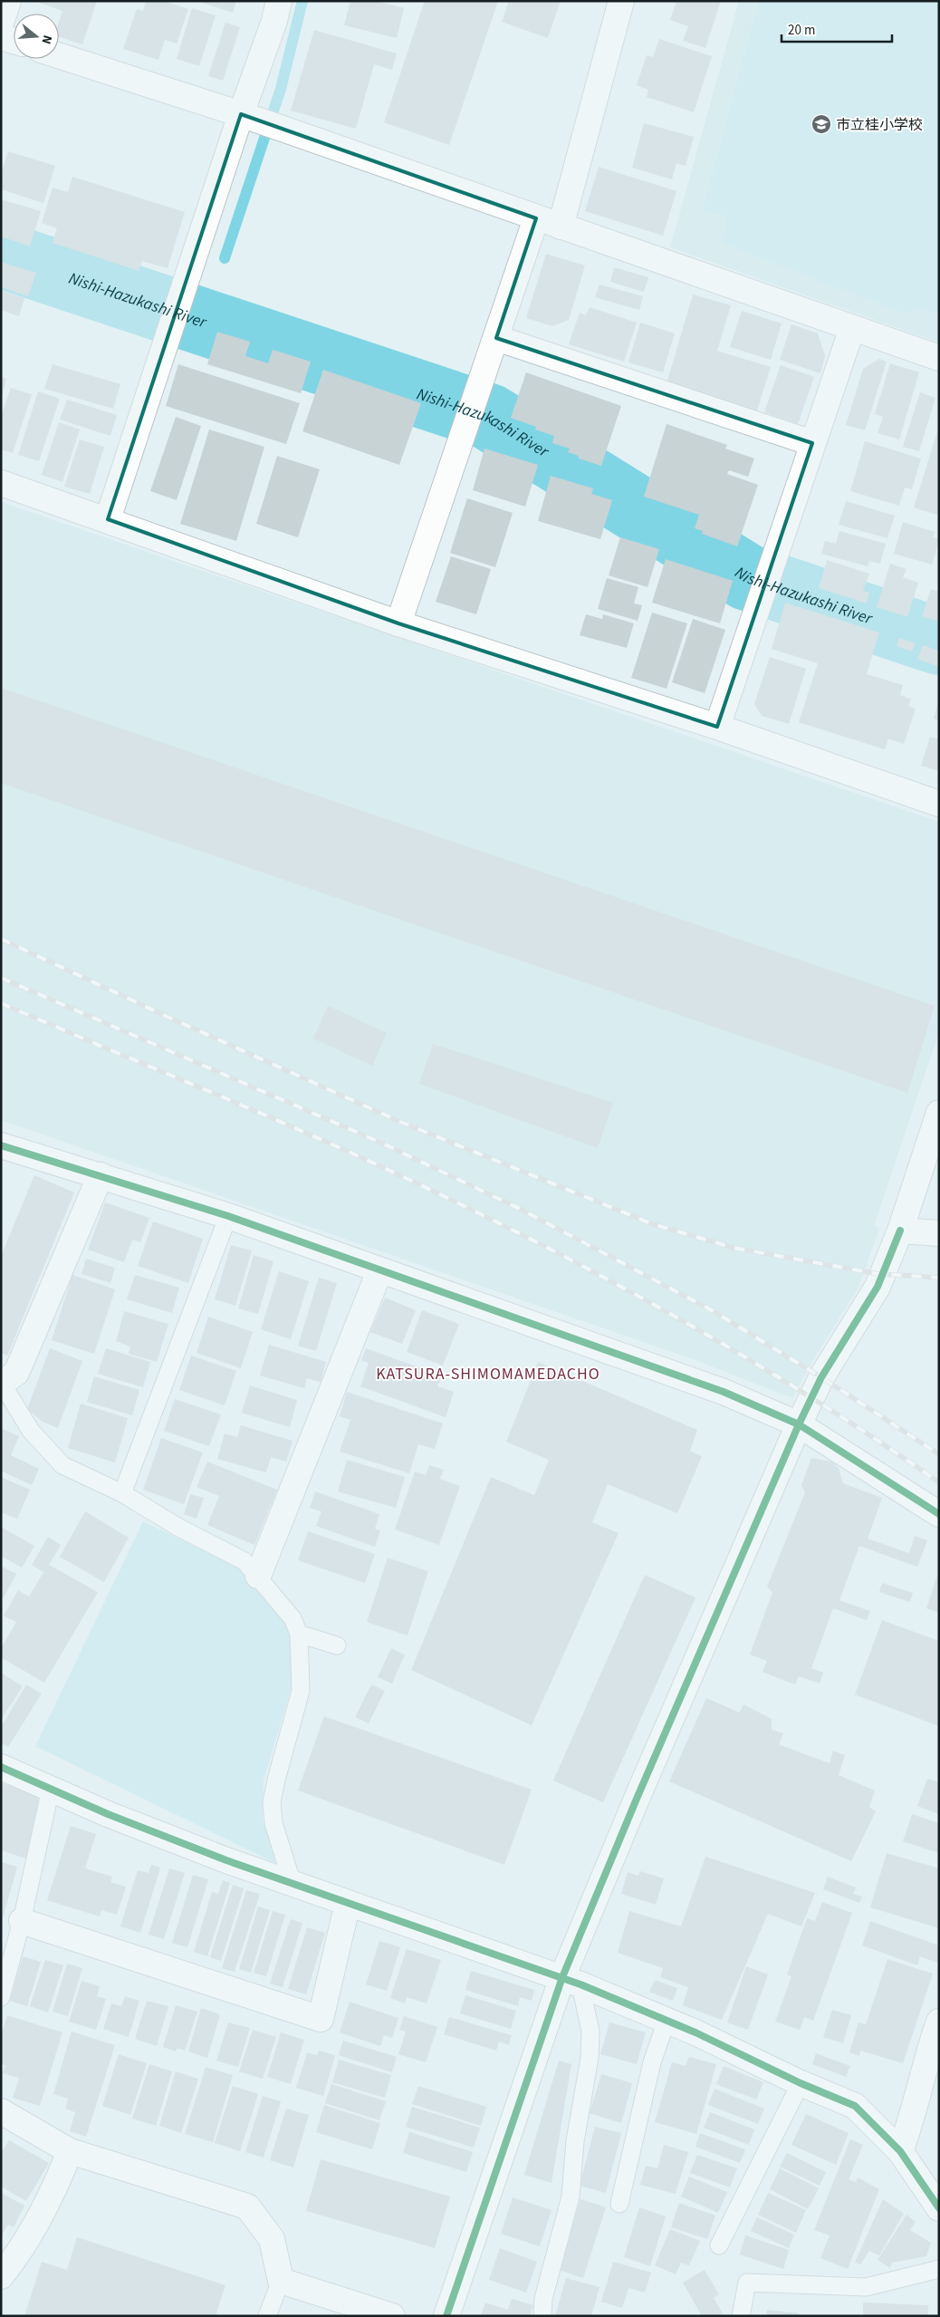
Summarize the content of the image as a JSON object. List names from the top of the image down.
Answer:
{
  "districts": ["KATSURA-SHIMOMAMEDACHO"],
  "water": ["Nishi-Hazukashi River"],
  "places": {
    "school or university": ["市立桂小学校"]
  },
  "scale_bar": "20 m",
  "north": "right"
}
